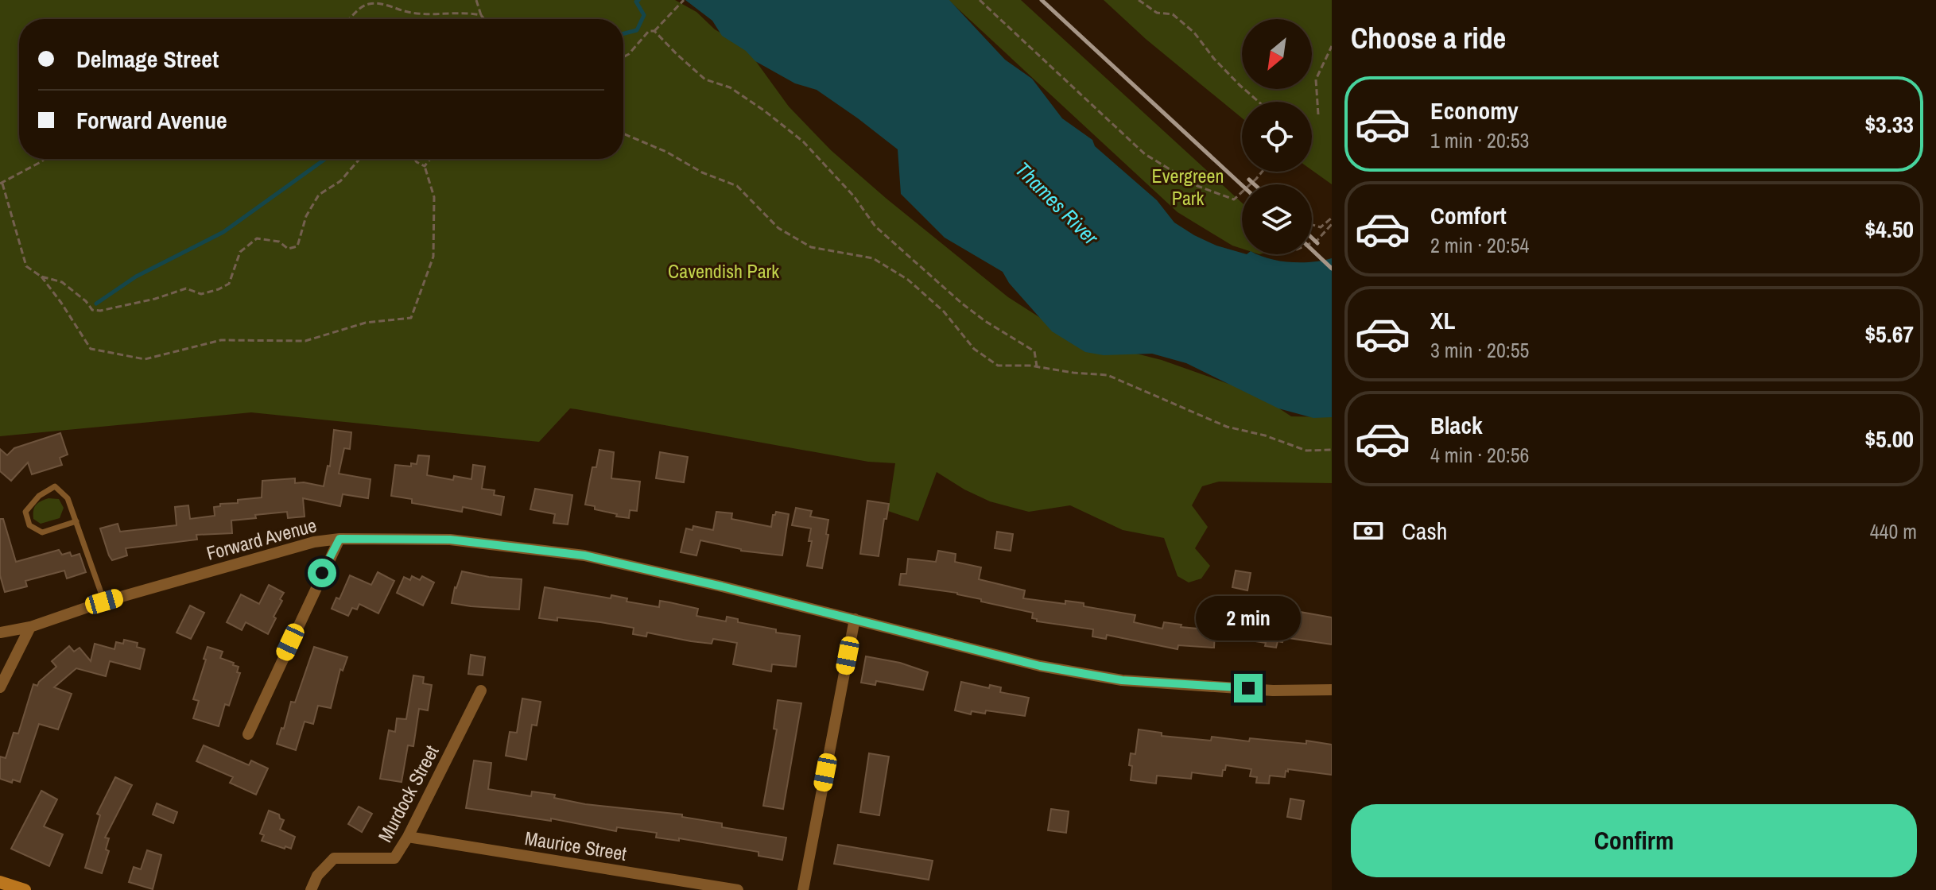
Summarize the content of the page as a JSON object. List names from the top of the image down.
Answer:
{
  "streets": {
    "street": ["Forward Avenue", "Murdock Street", "Maurice Street"]
  },
  "crossings": [
    ["Murdock Street", "Maurice Street"]
  ],
  "water": ["Thames River"],
  "parks": ["Evergreen Park", "Cavendish Park"],
  "north": "bottom left",
  "page": {
    "heading": "Choose a ride",
    "banner": ["Delmage Street", "Forward Avenue"],
    "list": [
      {
        "name": "Economy",
        "note": "1 min · 20:53",
        "value": "$3.33"
      },
      {
        "name": "Comfort",
        "note": "2 min · 20:54",
        "value": "$4.50"
      },
      {
        "name": "XL",
        "note": "3 min · 20:55",
        "value": "$5.67"
      },
      {
        "name": "Black",
        "note": "4 min · 20:56",
        "value": "$5.00"
      }
    ],
    "pay": ["Cash", "440 m"],
    "bubble": "2 min",
    "buttons": "Confirm"
  }
}
